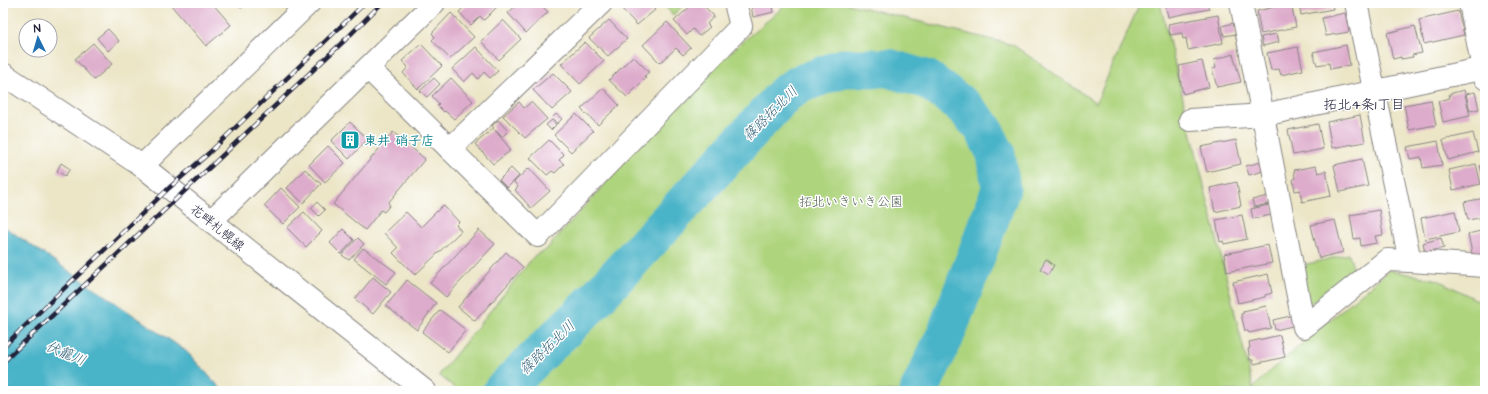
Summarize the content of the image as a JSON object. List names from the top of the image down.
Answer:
{
  "streets": {
    "street": ["花畔札幌線"]
  },
  "districts": ["拓北4条1丁目"],
  "water": ["篠路拓北川", "伏籠川"],
  "parks": ["拓北いきいき公園"],
  "places": {
    "building": ["東井 硝子店"]
  },
  "north": "top"
}
